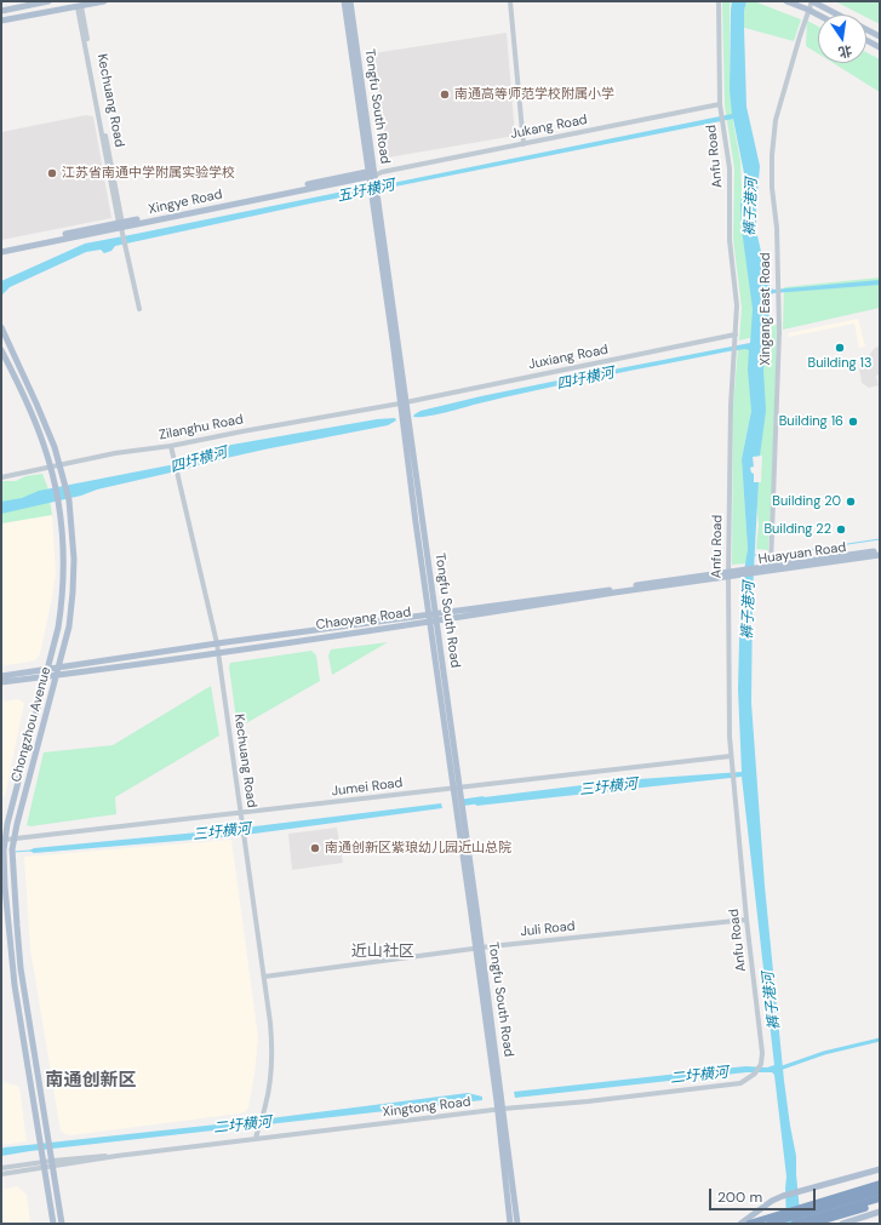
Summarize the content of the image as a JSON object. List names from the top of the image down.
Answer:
{
  "streets": {
    "main road": [
      "Tongfu South Road",
      "Xingye Road",
      "Huayuan Road",
      "Chaoyang Road",
      "Chongzhou Avenue"
    ],
    "street": [
      "Kechuang Road",
      "Jukang Road",
      "Anfu Road",
      "Xingang East Road",
      "Juxiang Road",
      "Zilanghu Road",
      "Jumei Road",
      "Juli Road",
      "Xingtong Road"
    ]
  },
  "crossings": [
    ["Kechuang Road", "Xingye Road"],
    ["Kechuang Road", "Zilanghu Road"],
    ["Kechuang Road", "Chaoyang Road"],
    ["Kechuang Road", "Jumei Road"],
    ["Kechuang Road", "Juli Road"],
    ["Kechuang Road", "Xingtong Road"],
    ["Tongfu South Road", "Jukang Road"],
    ["Tongfu South Road", "Xingye Road"],
    ["Tongfu South Road", "Juxiang Road"],
    ["Tongfu South Road", "Zilanghu Road"],
    ["Tongfu South Road", "Chaoyang Road"],
    ["Tongfu South Road", "Jumei Road"],
    ["Tongfu South Road", "Juli Road"],
    ["Tongfu South Road", "Xingtong Road"],
    ["Jukang Road", "Anfu Road"],
    ["Jukang Road", "Xingye Road"],
    ["Anfu Road", "Juxiang Road"],
    ["Anfu Road", "Huayuan Road"],
    ["Anfu Road", "Chaoyang Road"],
    ["Anfu Road", "Jumei Road"],
    ["Anfu Road", "Juli Road"],
    ["Anfu Road", "Xingtong Road"],
    ["Xingang East Road", "Huayuan Road"],
    ["Juxiang Road", "Zilanghu Road"],
    ["Zilanghu Road", "Chongzhou Avenue"],
    ["Huayuan Road", "Chaoyang Road"],
    ["Chaoyang Road", "Chongzhou Avenue"],
    ["Chongzhou Avenue", "Jumei Road"],
    ["Chongzhou Avenue", "Xingtong Road"]
  ],
  "districts": ["近山社区", "南通创新区"],
  "water": [
    "五圩横河",
    "裤子港河",
    "四圩横河",
    "三圩横河",
    "二圩横河"
  ],
  "places": [
    "南通高等师范学校附属小学",
    "江苏省南通中学附属实验学校",
    "Building 13",
    "Building 16",
    "Building 20",
    "Building 22",
    "南通创新区紫琅幼儿园近山总院"
  ],
  "scale_bar": "200 m",
  "north": "bottom"
}
